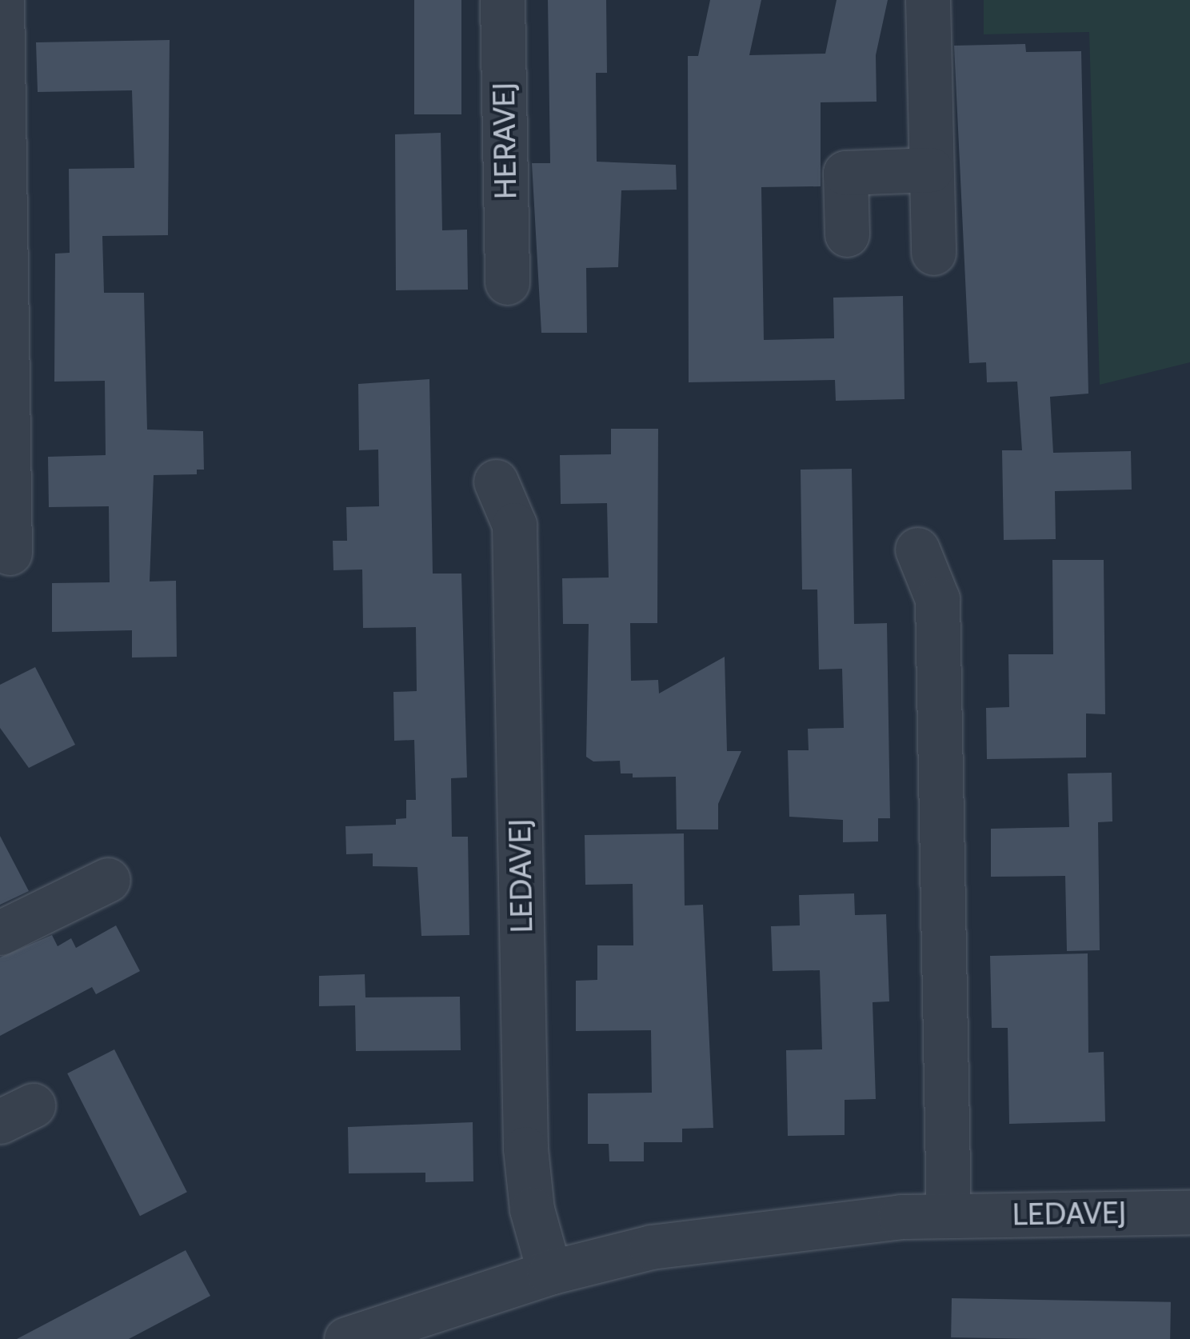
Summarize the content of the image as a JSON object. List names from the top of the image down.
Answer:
{
  "streets": {
    "street": ["HERAVEJ", "LEDAVEJ"]
  }
}
